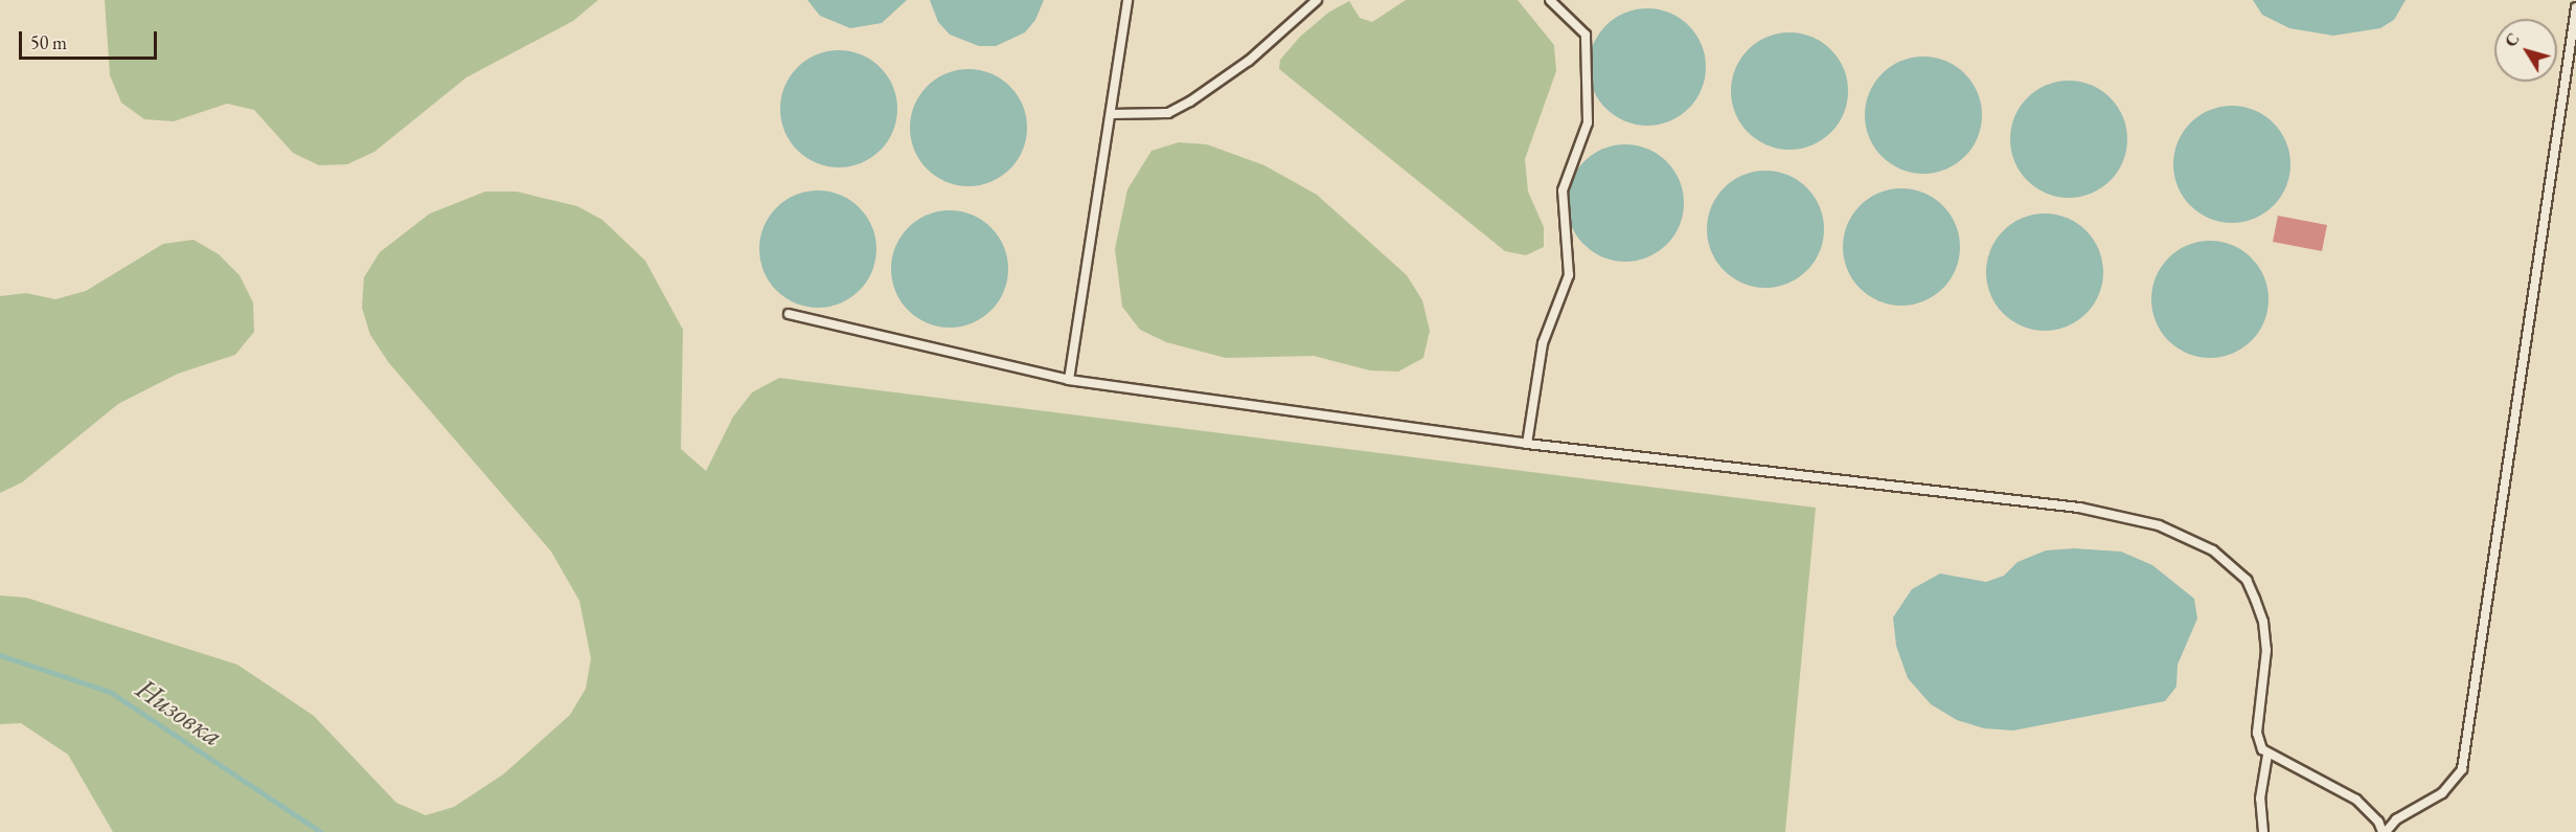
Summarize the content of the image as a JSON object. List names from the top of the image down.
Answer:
{
  "water": ["Низовка"],
  "scale_bar": "50 m",
  "north": "top left"
}
